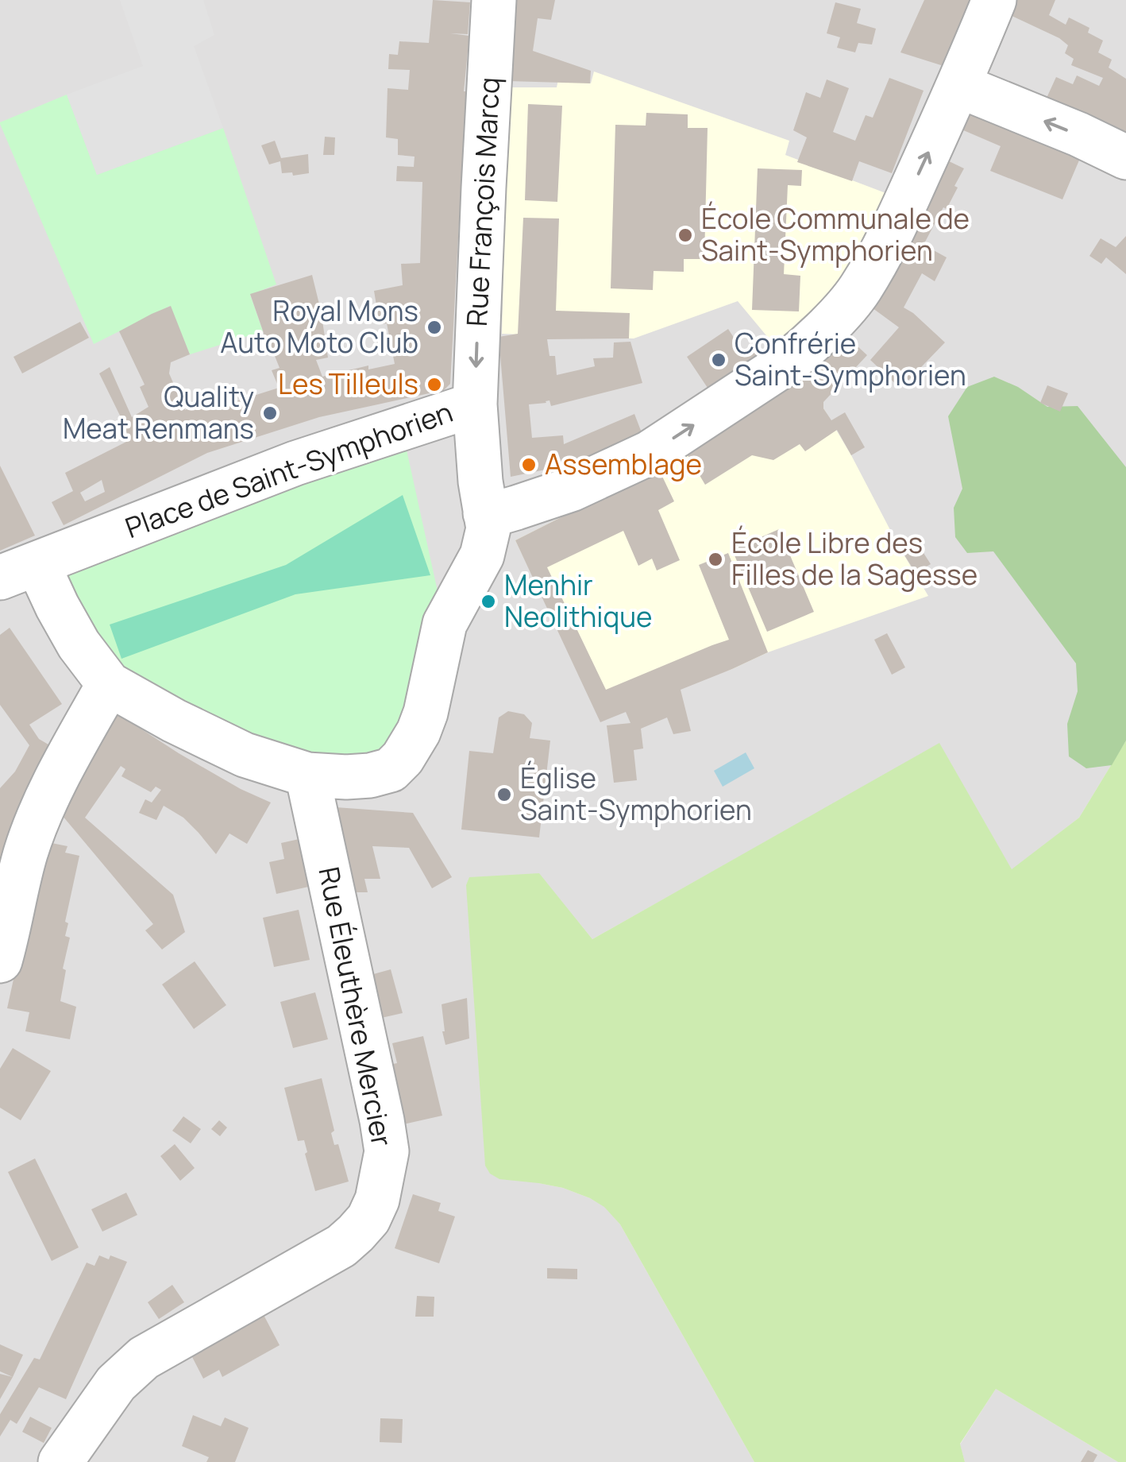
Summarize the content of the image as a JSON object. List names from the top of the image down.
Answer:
{
  "streets": {
    "street": ["Rue François Marcq", "Place de Saint-Symphorien", "Rue Éleuthère Mercier"]
  },
  "crossings": [
    ["Rue François Marcq", "Place de Saint-Symphorien"],
    ["Place de Saint-Symphorien", "Rue Éleuthère Mercier"]
  ],
  "one_way": ["Rue François Marcq"],
  "places": [
    "École Communale de Saint-Symphorien",
    "Royal Mons Auto Moto Club",
    "Confrérie Saint-Symphorien",
    "Les Tilleuls",
    "Quality Meat Renmans",
    "Assemblage",
    "École Libre des Filles de la Sagesse",
    "Menhir Neolithique",
    "Église Saint-Symphorien"
  ]
}
